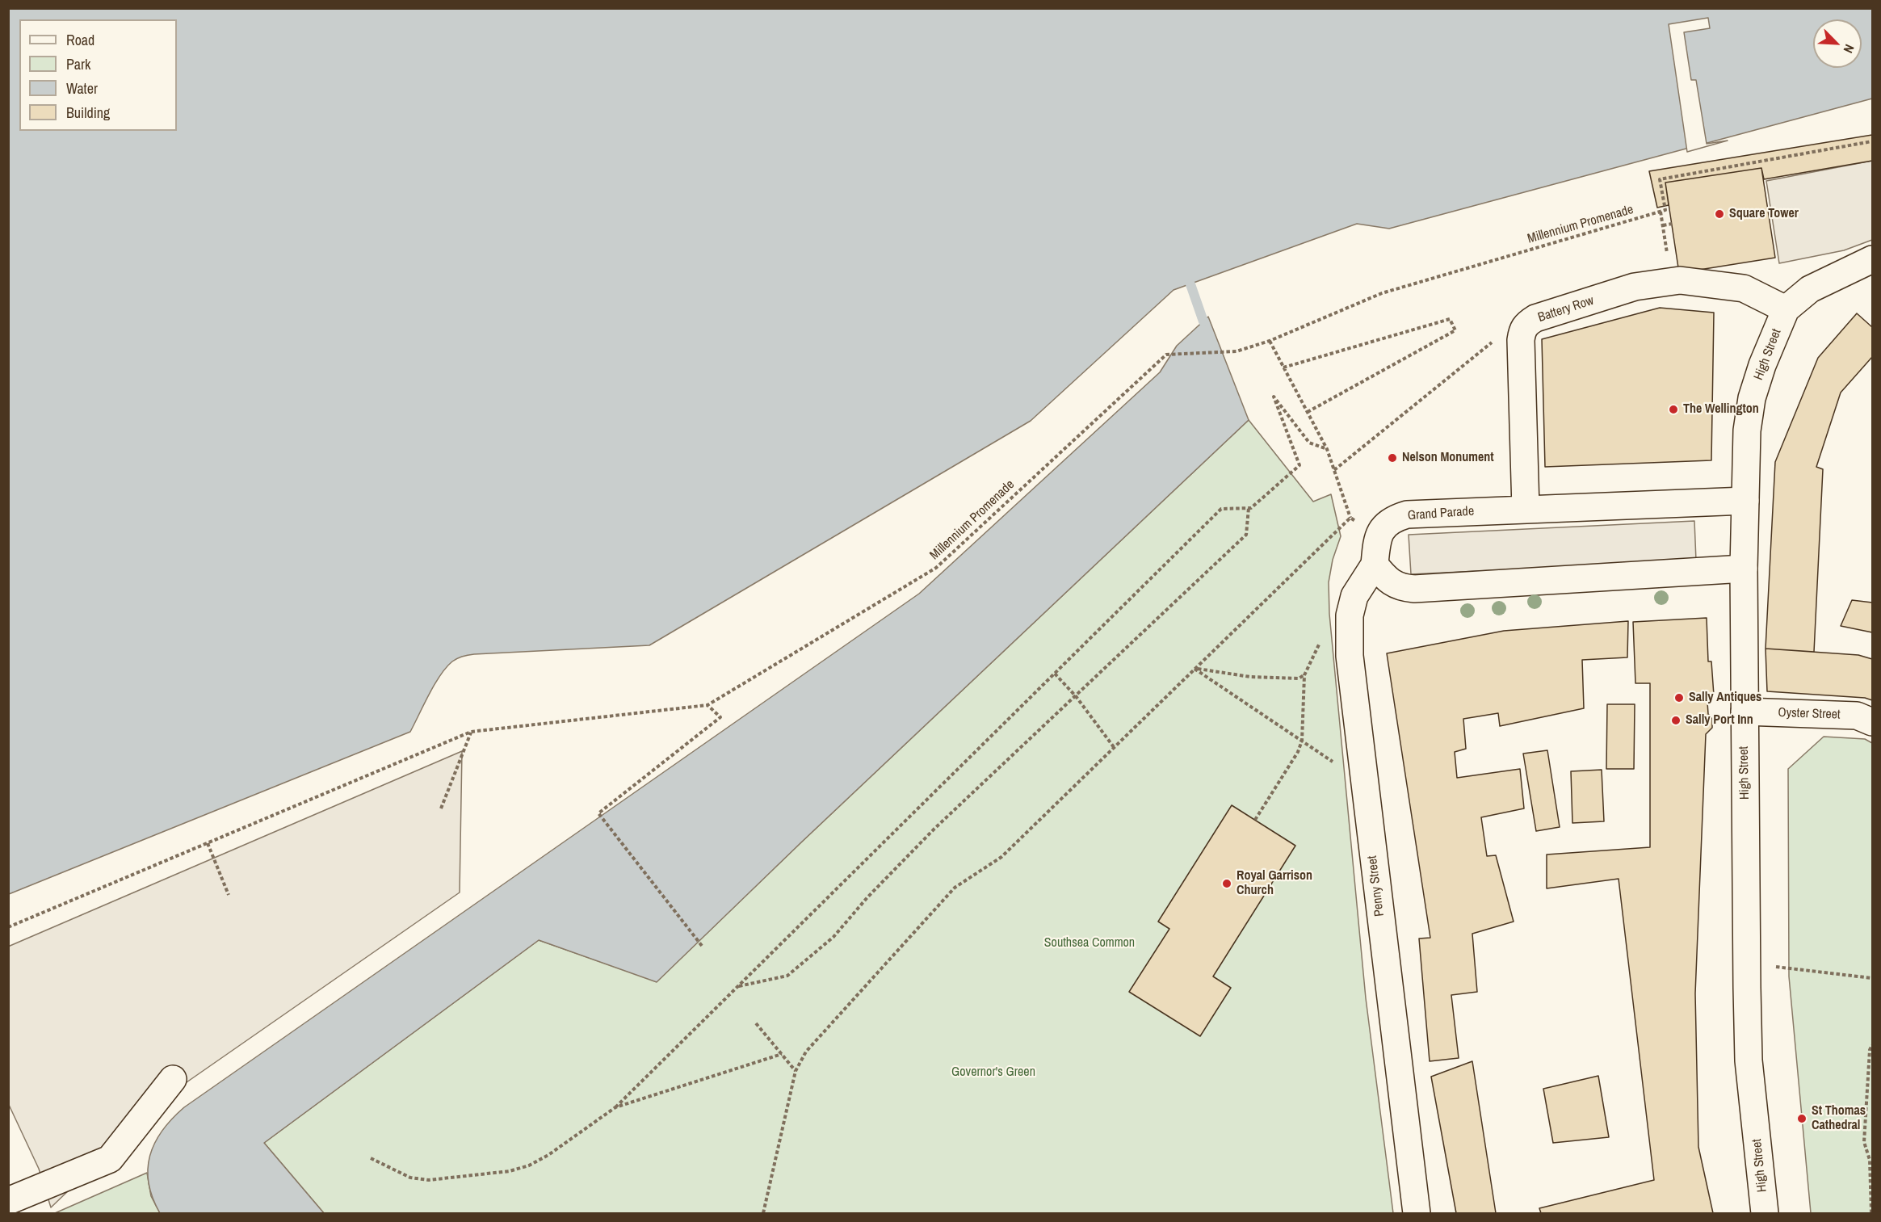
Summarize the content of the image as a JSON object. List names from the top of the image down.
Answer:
{
  "streets": {
    "street": [
      "Battery Row",
      "High Street",
      "Grand Parade",
      "Oyster Street",
      "Penny Street"
    ],
    "path": ["Millennium Promenade"]
  },
  "crossings": [
    ["Battery Row", "High Street"],
    ["High Street", "Grand Parade"],
    ["High Street", "Oyster Street"]
  ],
  "parks": ["Southsea Common", "Governor's Green"],
  "places": [
    "Square Tower",
    "The Wellington",
    "Nelson Monument",
    "Sally Antiques",
    "Sally Port Inn",
    "Royal Garrison Church",
    "St Thomas Cathedral"
  ],
  "legend": [
    "Road",
    "Park",
    "Water",
    "Building"
  ],
  "north": "bottom right"
}
